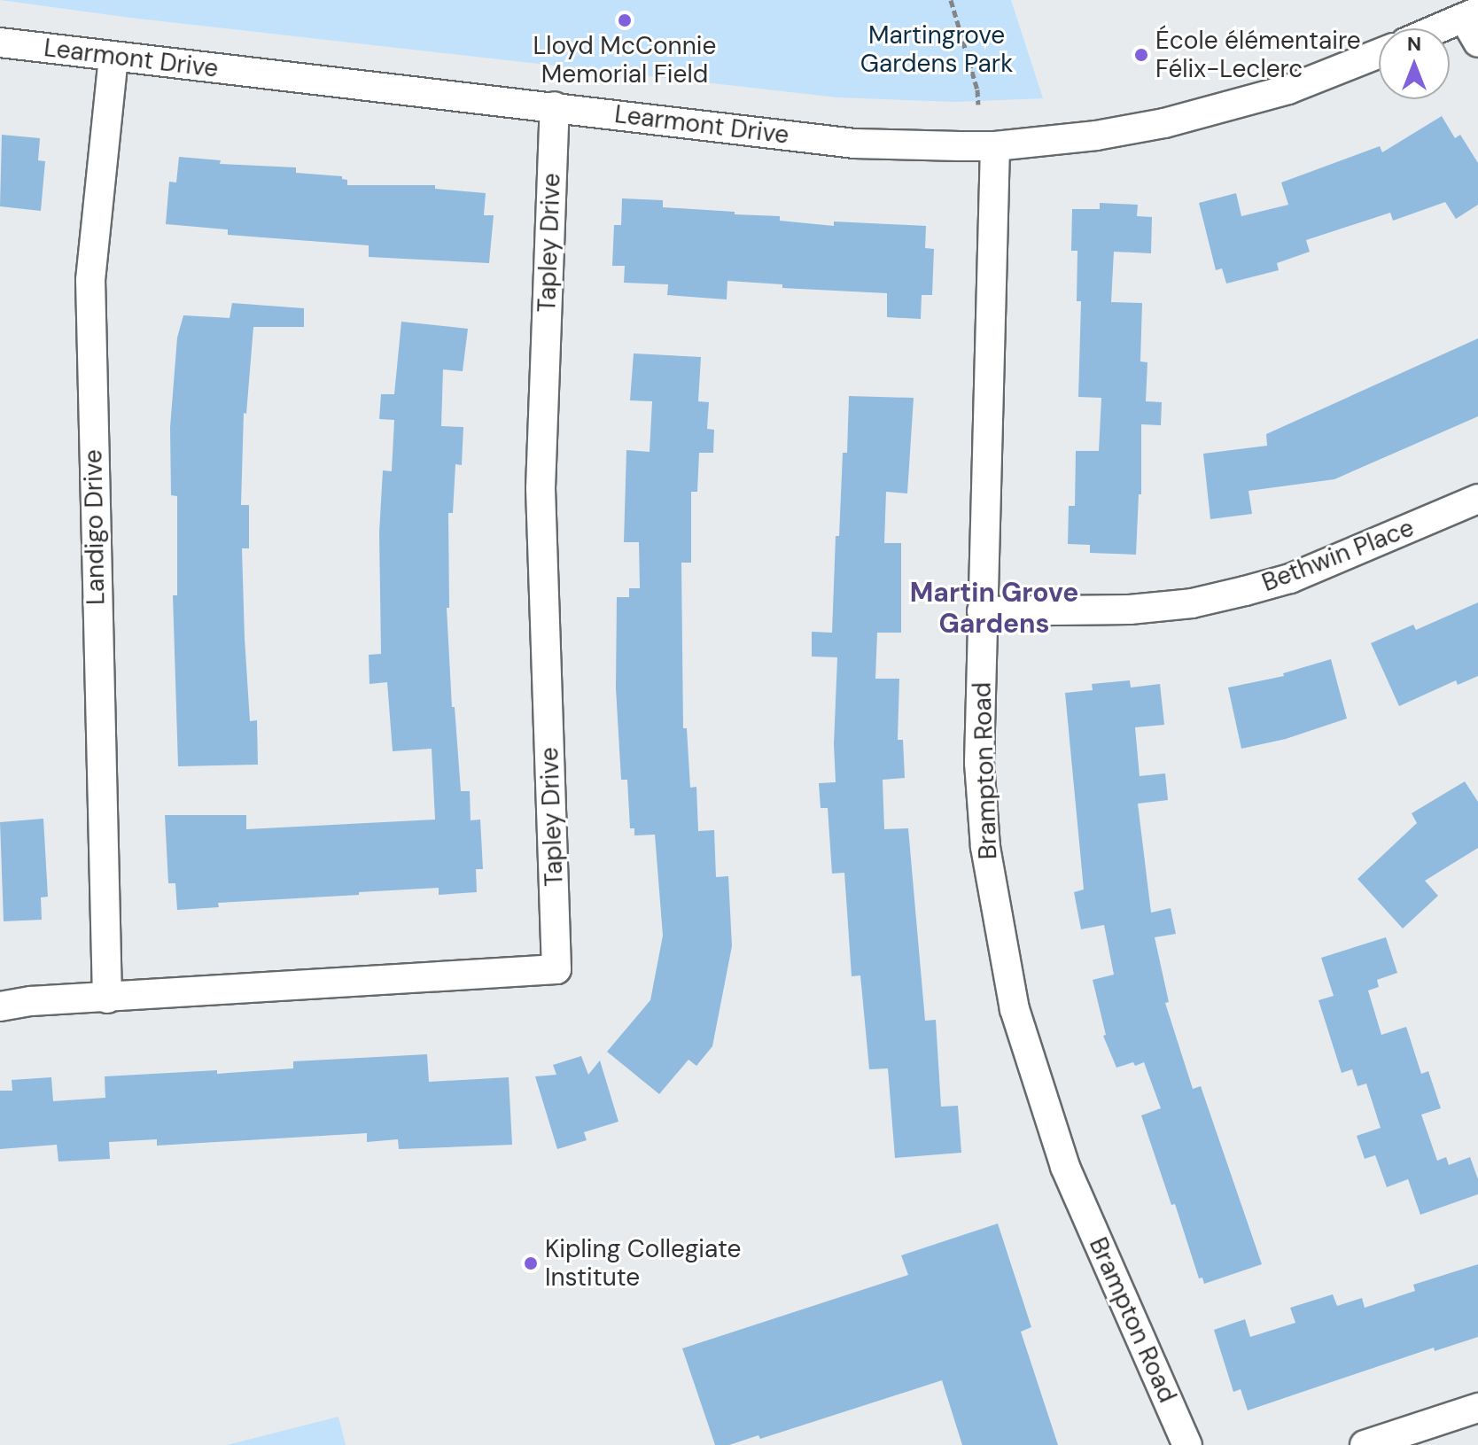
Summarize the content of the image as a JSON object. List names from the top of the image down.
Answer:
{
  "streets": {
    "street": [
      "Learmont Drive",
      "Tapley Drive",
      "Landigo Drive",
      "Bethwin Place",
      "Brampton Road"
    ]
  },
  "crossings": [
    ["Learmont Drive", "Tapley Drive"],
    ["Learmont Drive", "Landigo Drive"],
    ["Learmont Drive", "Brampton Road"],
    ["Tapley Drive", "Landigo Drive"],
    ["Bethwin Place", "Brampton Road"]
  ],
  "districts": ["Martin Grove Gardens"],
  "parks": ["Martingrove Gardens Park"],
  "places": ["Lloyd McConnie Memorial Field", "École élémentaire Félix-Leclerc", "Kipling Collegiate Institute"],
  "north": "top"
}
